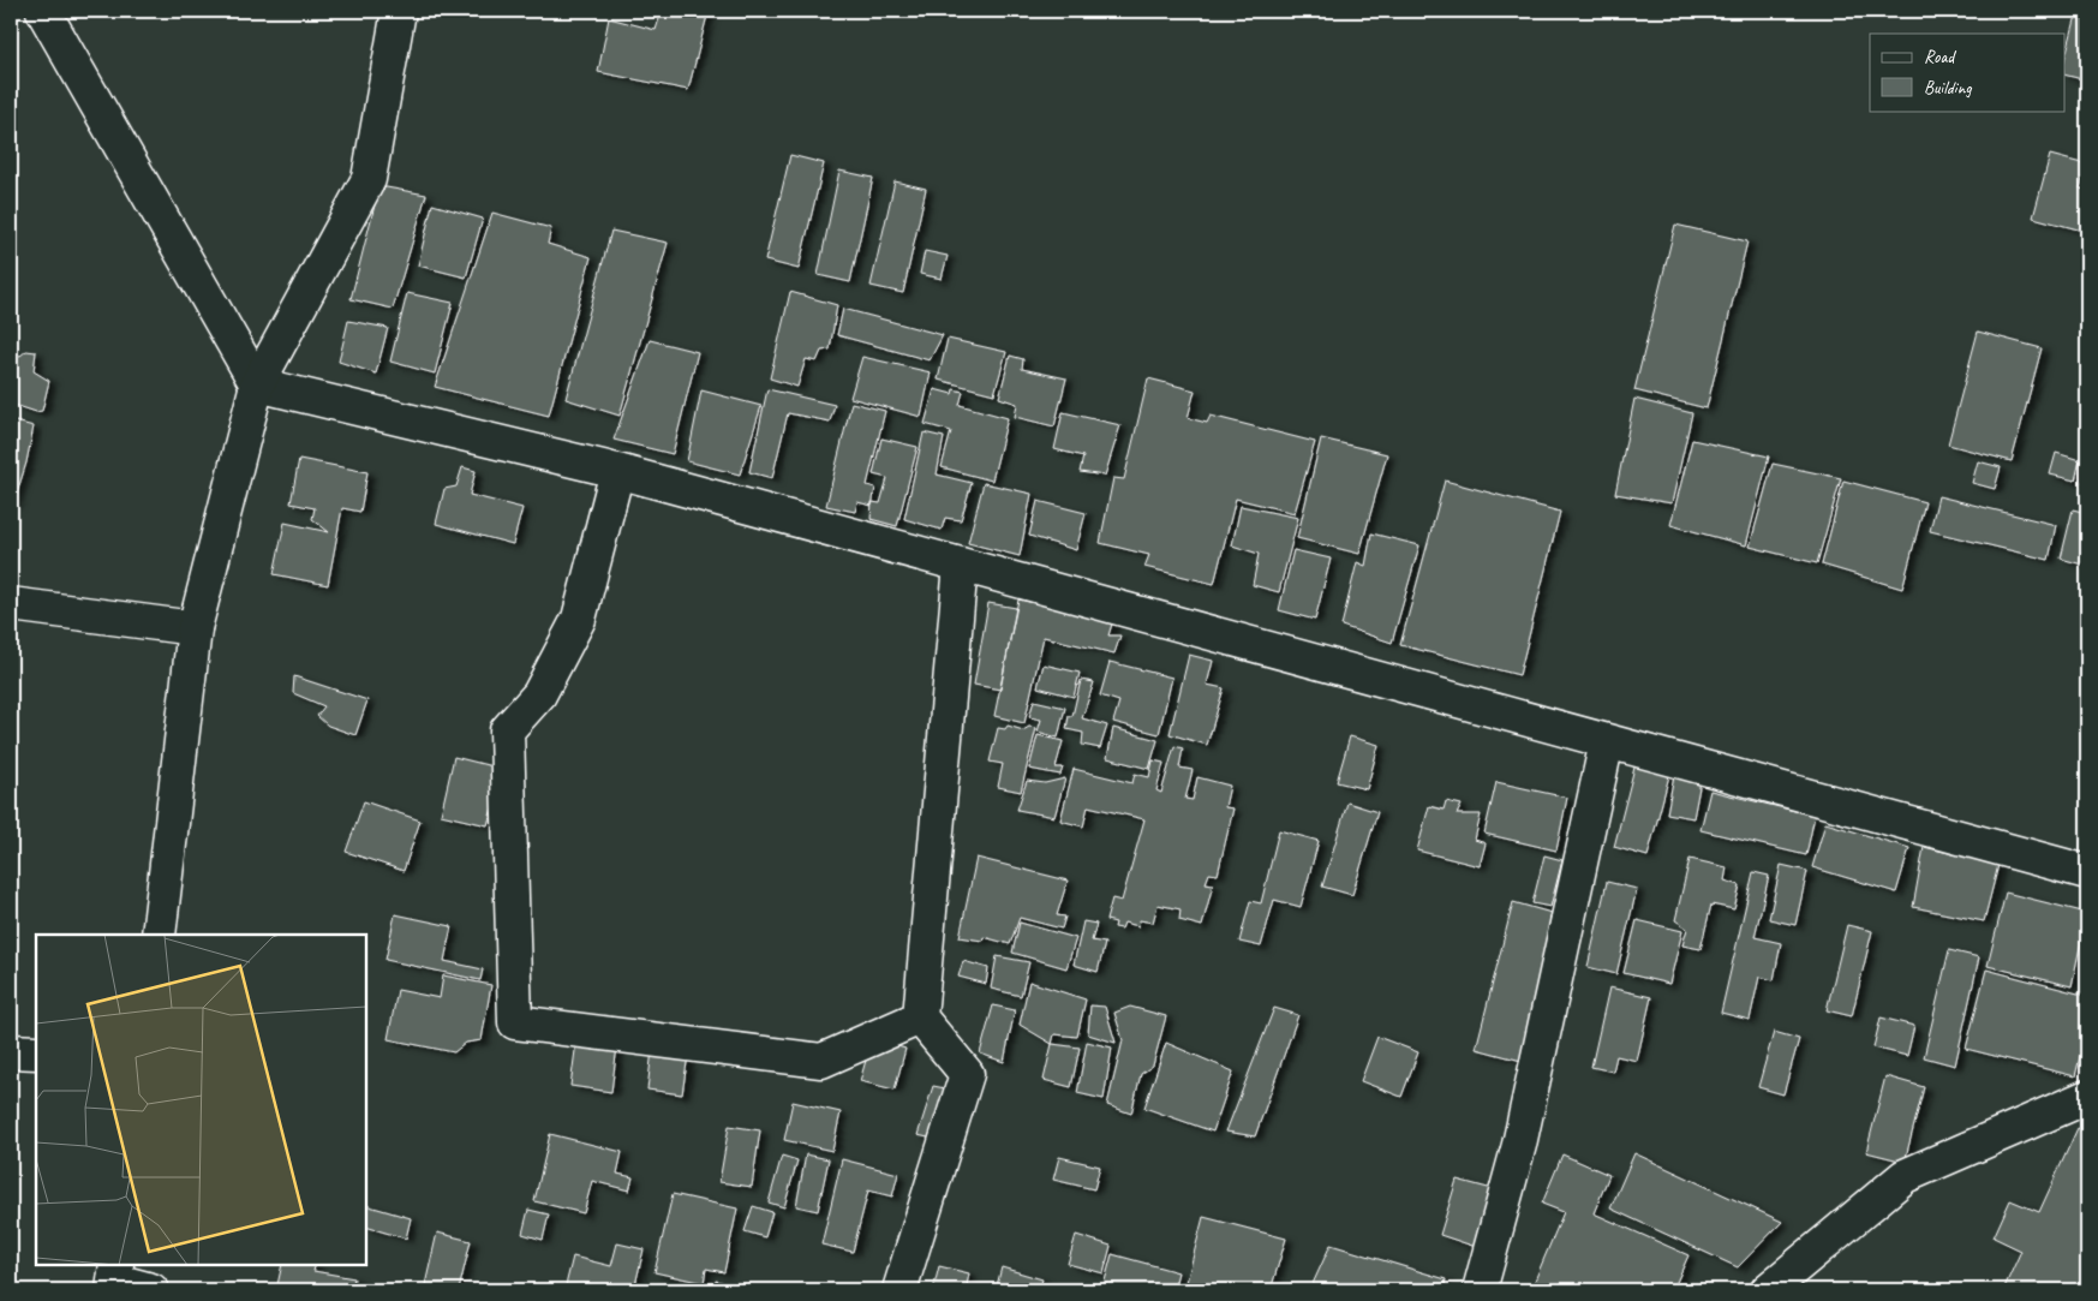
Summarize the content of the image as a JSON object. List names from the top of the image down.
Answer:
{
  "legend": ["Road", "Building"]
}
